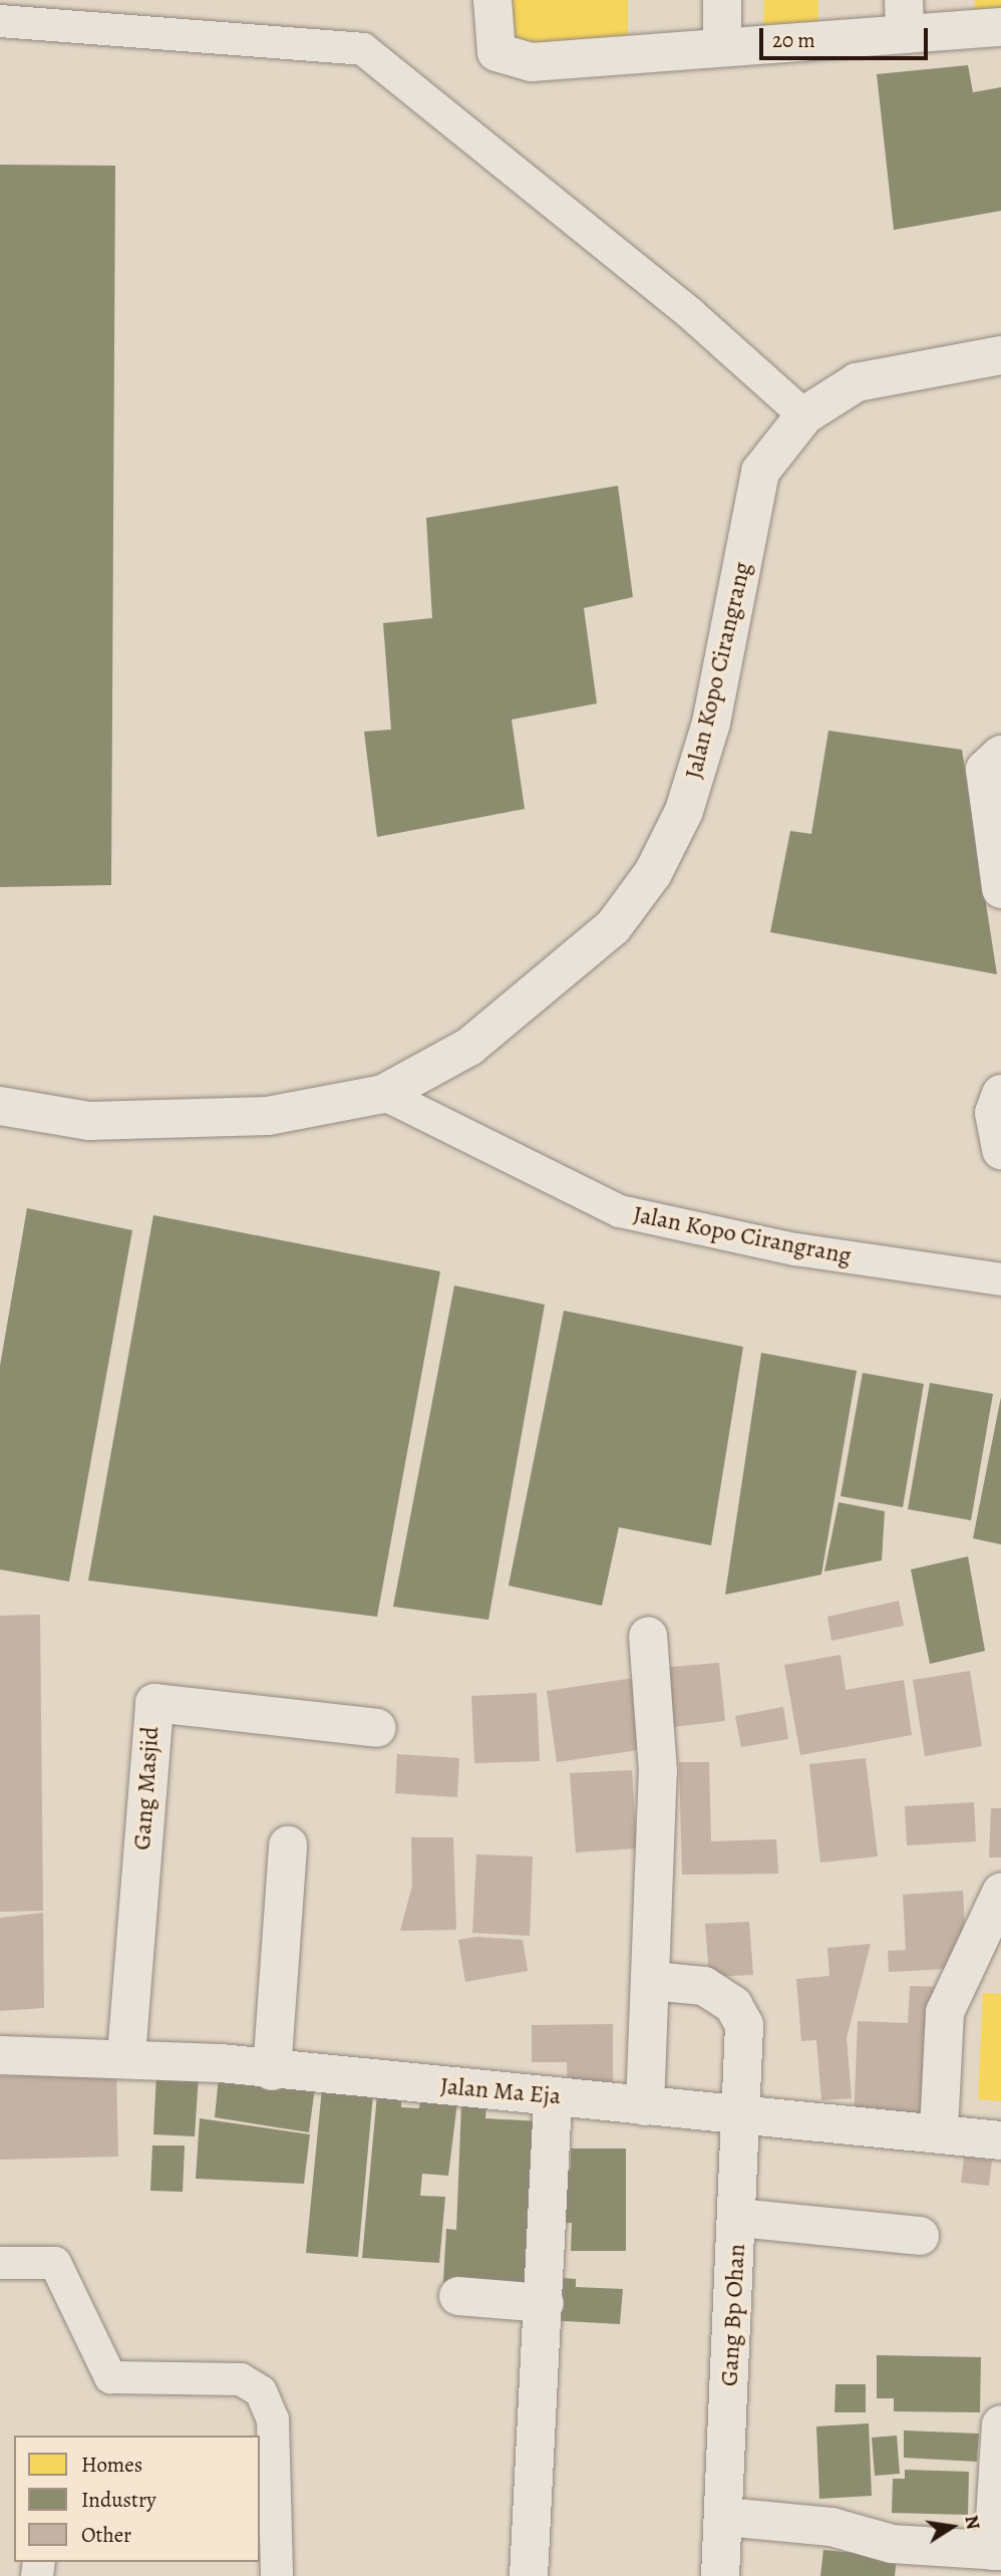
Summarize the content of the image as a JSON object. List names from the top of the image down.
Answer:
{
  "streets": {
    "street": [
      "Jalan Kopo Cirangrang",
      "Gang Masjid",
      "Jalan Ma Eja",
      "Gang Bp Ohan"
    ]
  },
  "crossings": [
    ["Gang Masjid", "Jalan Ma Eja"],
    ["Jalan Ma Eja", "Gang Bp Ohan"]
  ],
  "legend": ["Homes", "Industry", "Other"],
  "scale_bar": "20 m",
  "north": "right"
}
